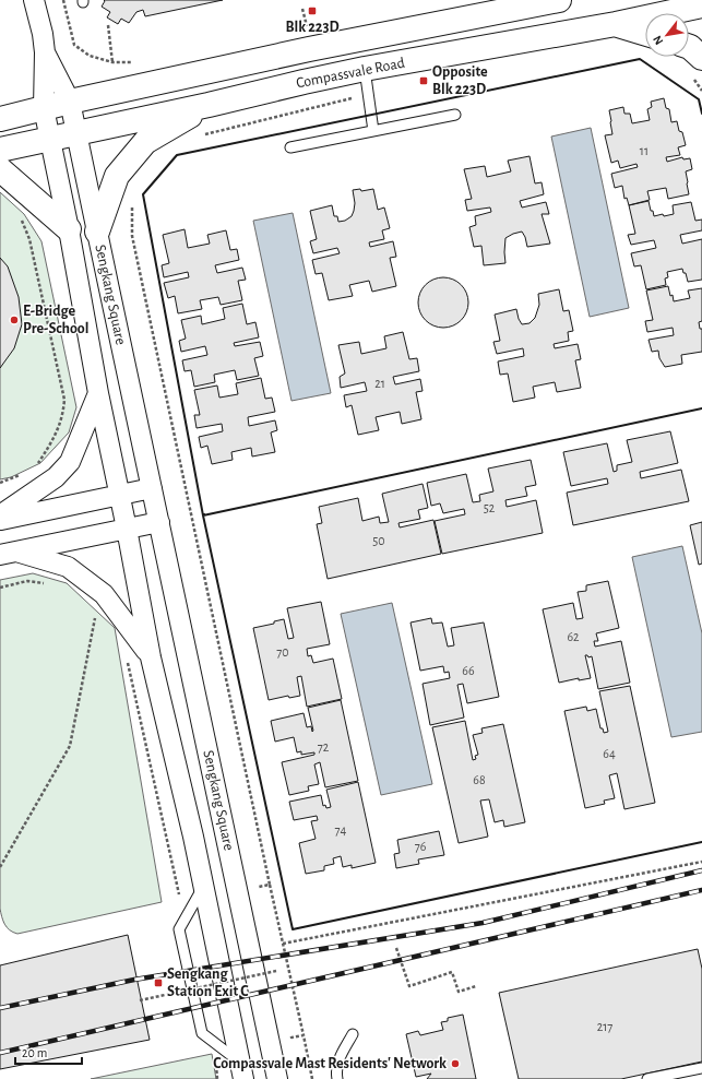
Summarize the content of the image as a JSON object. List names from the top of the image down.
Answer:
{
  "streets": {
    "street": ["Compassvale Road", "Sengkang Square"]
  },
  "crossings": [
    ["Compassvale Road", "Sengkang Square"]
  ],
  "places": {
    "transit": ["Blk 223D", "Opposite Blk 223D", "Sengkang Station Exit C"],
    "other": ["E-Bridge Pre-School", "Compassvale Mast Residents' Network"]
  },
  "house_numbers": [
    "11",
    "21",
    "52",
    "50",
    "62",
    "70",
    "66",
    "72",
    "64",
    "68",
    "74",
    "76",
    "217"
  ],
  "scale_bar": "20 m",
  "north": "bottom left"
}
